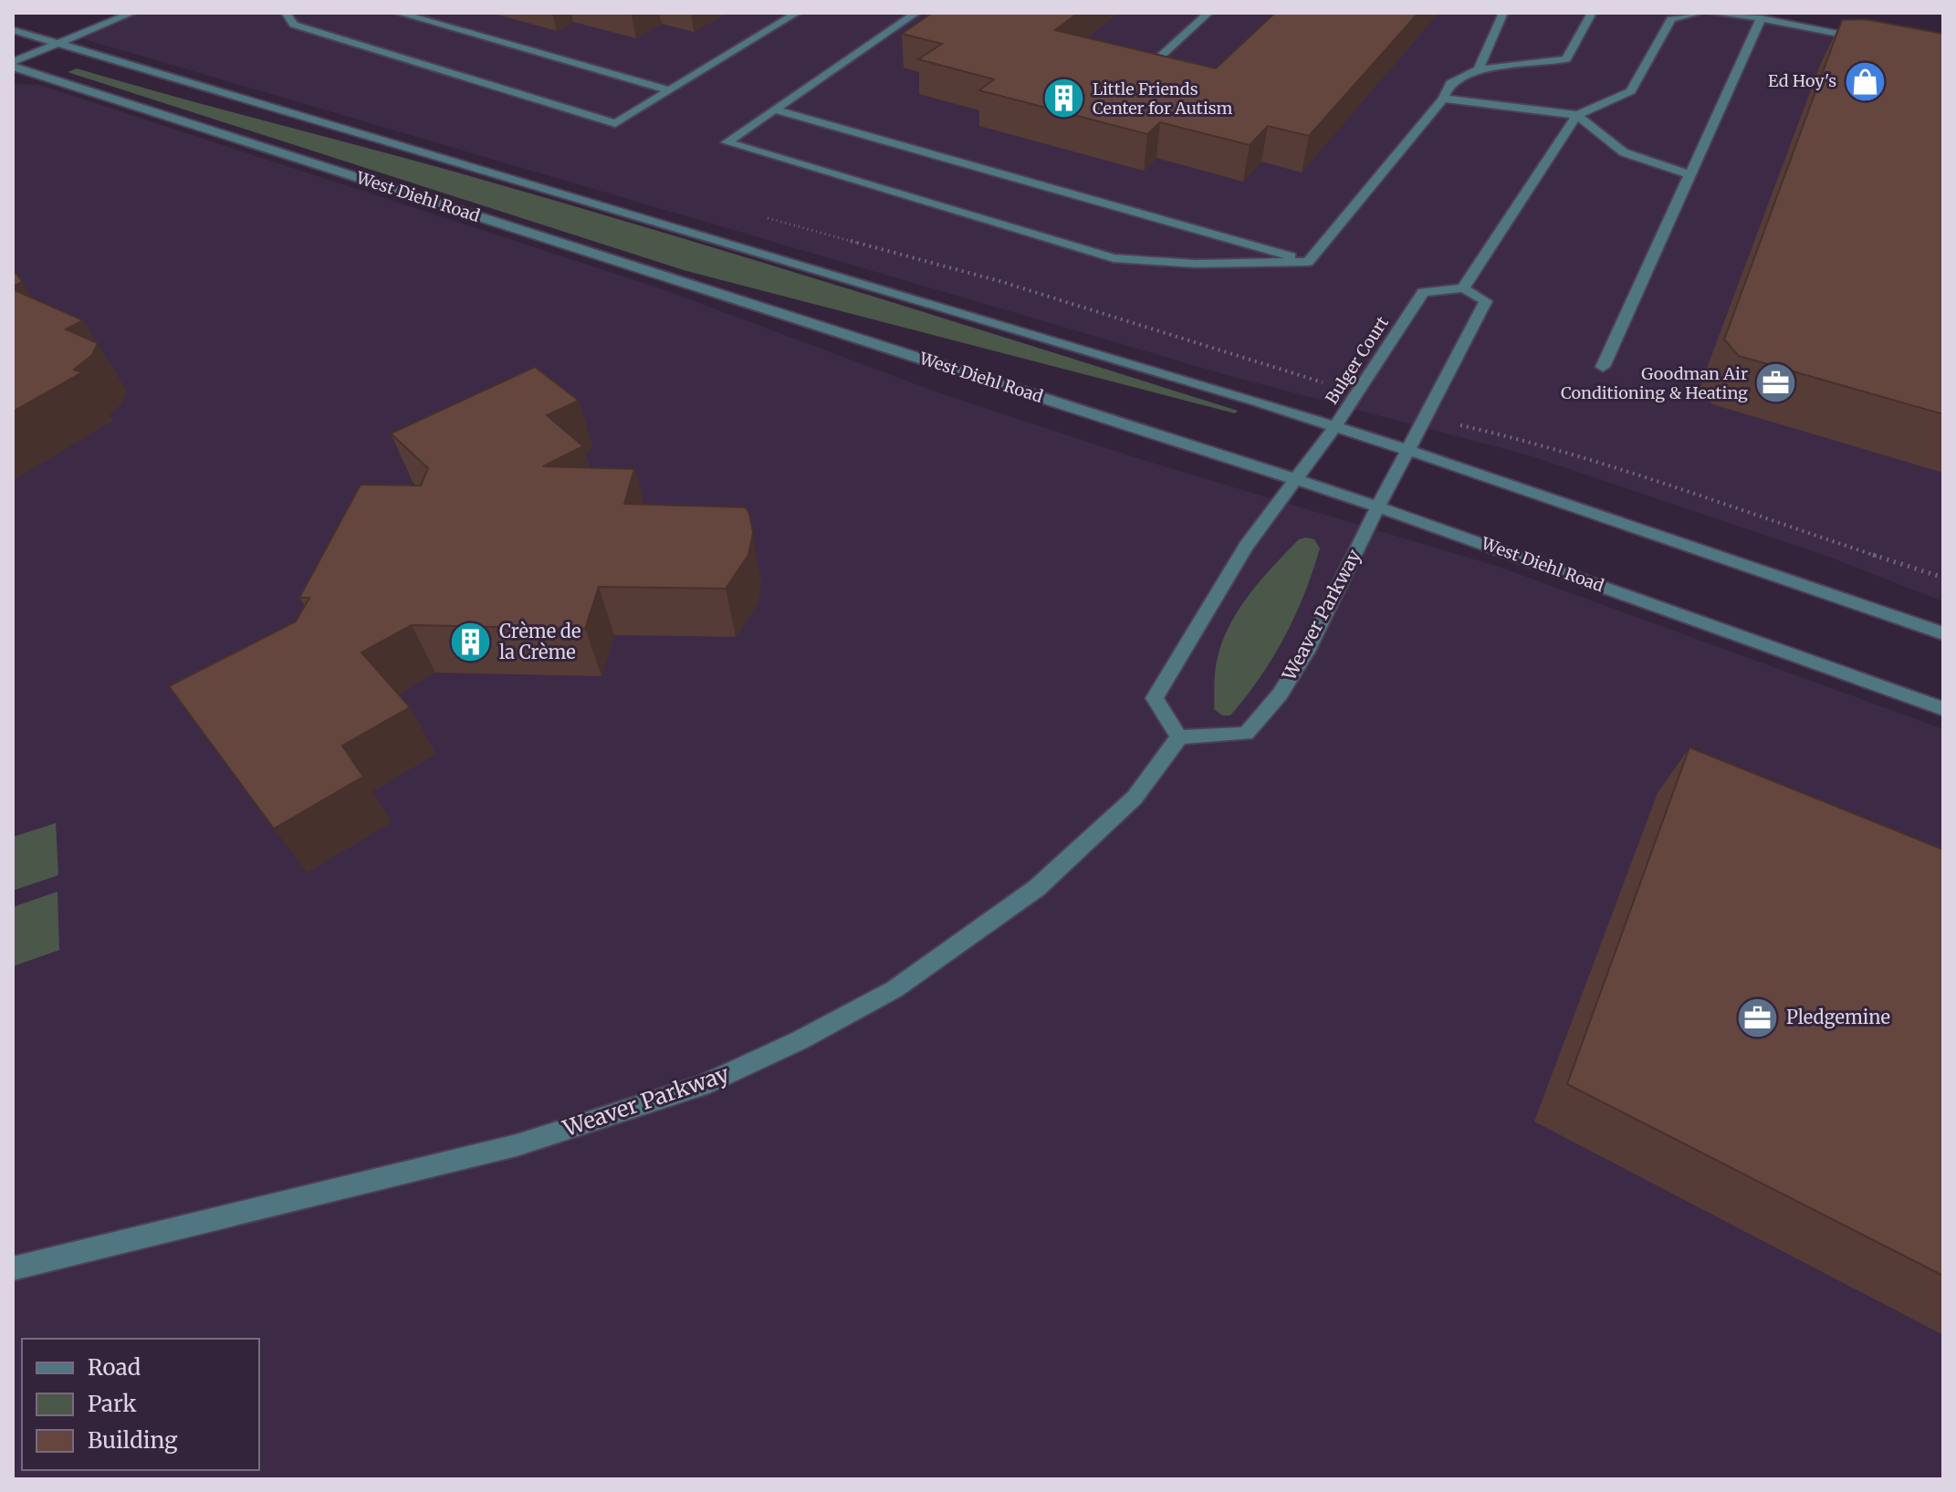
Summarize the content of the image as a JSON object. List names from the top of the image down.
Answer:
{
  "streets": {
    "street": ["West Diehl Road", "Bulger Court", "Weaver Parkway"]
  },
  "crossings": [
    ["West Diehl Road", "Bulger Court"],
    ["West Diehl Road", "Weaver Parkway"]
  ],
  "places": {
    "shop": ["Ed Hoy's"],
    "building": ["Little Friends Center for Autism", "Crème de la Crème"],
    "office": ["Goodman Air Conditioning & Heating", "Pledgemine"]
  },
  "legend": ["Road", "Park", "Building"]
}
